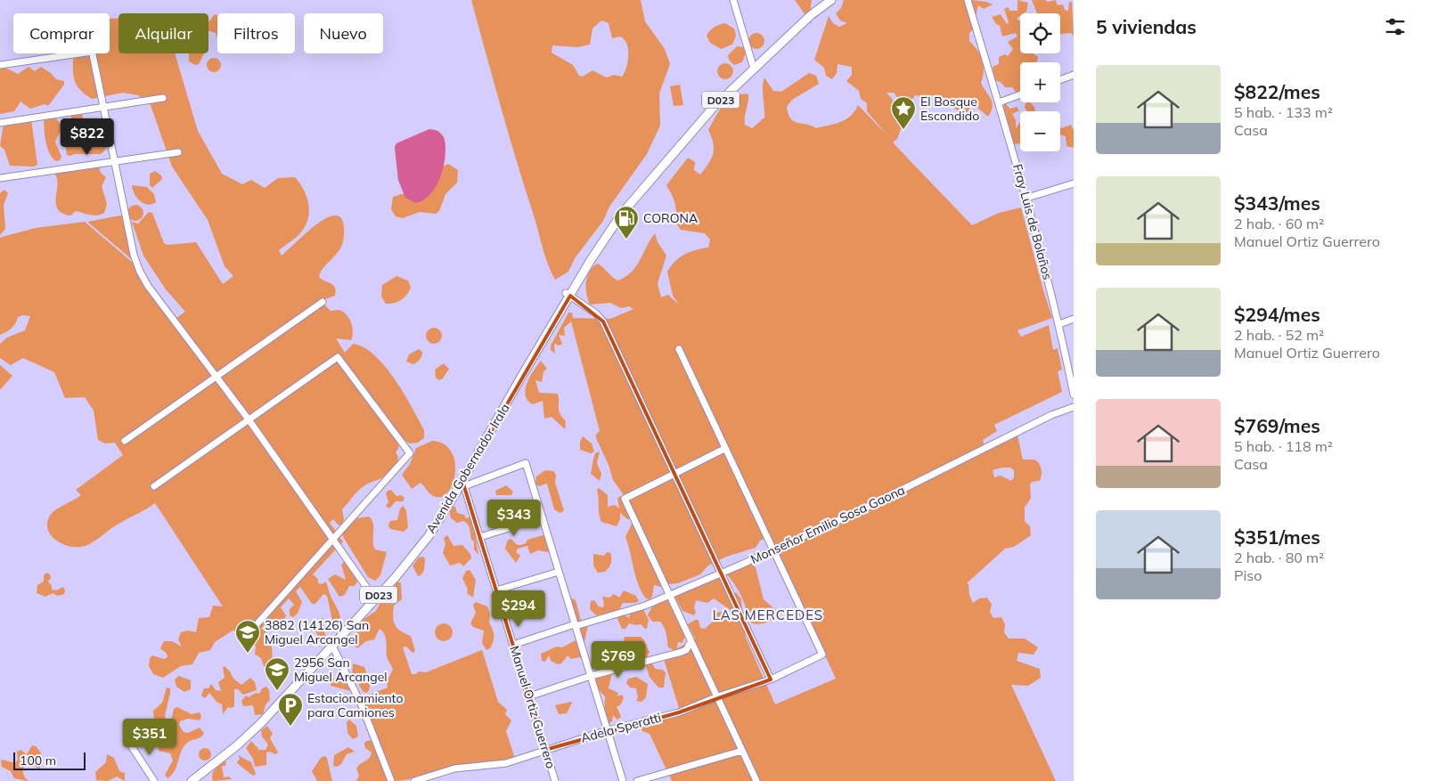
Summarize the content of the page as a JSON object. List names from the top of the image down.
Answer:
{
  "streets": {
    "main road": ["D023", "Avenida Gobernador Irala"],
    "street": [
      "Fray Luis de Bolaños",
      "Monseñor Emilio Sosa Gaona",
      "Manuel Ortiz Guerrero",
      "Adela Speratti"
    ]
  },
  "crossings": [
    ["Avenida Gobernador Irala", "Manuel Ortiz Guerrero"],
    ["Monseñor Emilio Sosa Gaona", "Manuel Ortiz Guerrero"],
    ["Monseñor Emilio Sosa Gaona", "Adela Speratti"],
    ["Manuel Ortiz Guerrero", "Adela Speratti"]
  ],
  "districts": ["LAS MERCEDES"],
  "places": {
    "place": ["El Bosque Escondido"],
    "fuel station": ["CORONA"],
    "school or university": ["3882 (14126) San Miguel Arcangel", "2956 San Miguel Arcangel"],
    "parking": ["Estacionamiento para Camiones"]
  },
  "scale_bar": "100 m",
  "page": {
    "heading": "5 viviendas",
    "map_buttons": ["+", "−"],
    "chip": [
      "Comprar",
      "Alquilar",
      "Filtros",
      "Nuevo"
    ],
    "list": [
      {
        "name": "$822/mes",
        "note": "5 hab. · 133 m² · Casa"
      },
      {
        "name": "$343/mes",
        "note": "2 hab. · 60 m² · Manuel Ortiz Guerrero"
      },
      {
        "name": "$294/mes",
        "note": "2 hab. · 52 m² · Manuel Ortiz Guerrero"
      },
      {
        "name": "$769/mes",
        "note": "5 hab. · 118 m² · Casa"
      },
      {
        "name": "$351/mes",
        "note": "2 hab. · 80 m² · Piso"
      }
    ],
    "price": [
      "$822",
      "$343",
      "$294",
      "$769",
      "$351"
    ],
    "scale": "100 m"
  }
}
